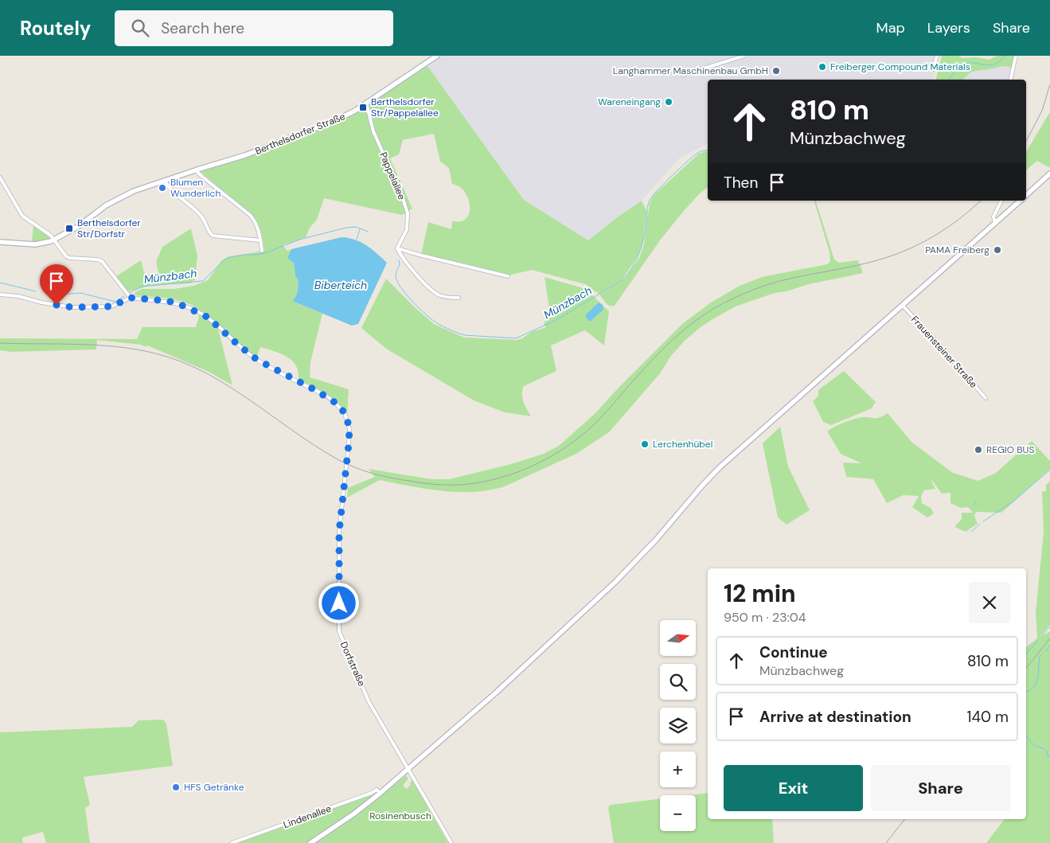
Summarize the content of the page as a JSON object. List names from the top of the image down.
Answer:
{
  "streets": {
    "main road": ["Berthelsdorfer Straße"],
    "street": [
      "Pappelallee",
      "Frauensteiner Straße",
      "Dorfstraße",
      "Lindenallee"
    ]
  },
  "crossings": [
    ["Berthelsdorfer Straße", "Pappelallee"]
  ],
  "water": ["Münzbach", "Biberteich"],
  "parks": ["Rosinenbusch"],
  "places": {
    "other": [
      "Freiberger Compound Materials",
      "Langhammer Maschinenbau GmbH",
      "Wareneingang",
      "Blumen Wunderlich",
      "PAMA Freiberg",
      "Lerchenhübel",
      "REGIO BUS",
      "HFS Getränke"
    ],
    "transit": ["Berthelsdorfer Str/Pappelallee", "Berthelsdorfer Str/Dorfstr"]
  },
  "north": "right",
  "page": {
    "header": "Routely",
    "search": "Search here",
    "nav": ["Map", "Layers", "Share"],
    "turn": ["810 m", "Münzbachweg"],
    "then": "Then",
    "heading": ["12 min", "950 m · 23:04"],
    "map_buttons": ["+", "−"],
    "list": [
      {
        "name": "Continue",
        "note": "Münzbachweg",
        "value": "810 m"
      },
      {
        "name": "Arrive at destination",
        "value": "140 m"
      }
    ],
    "buttons": ["Exit", "Share"]
  }
}
